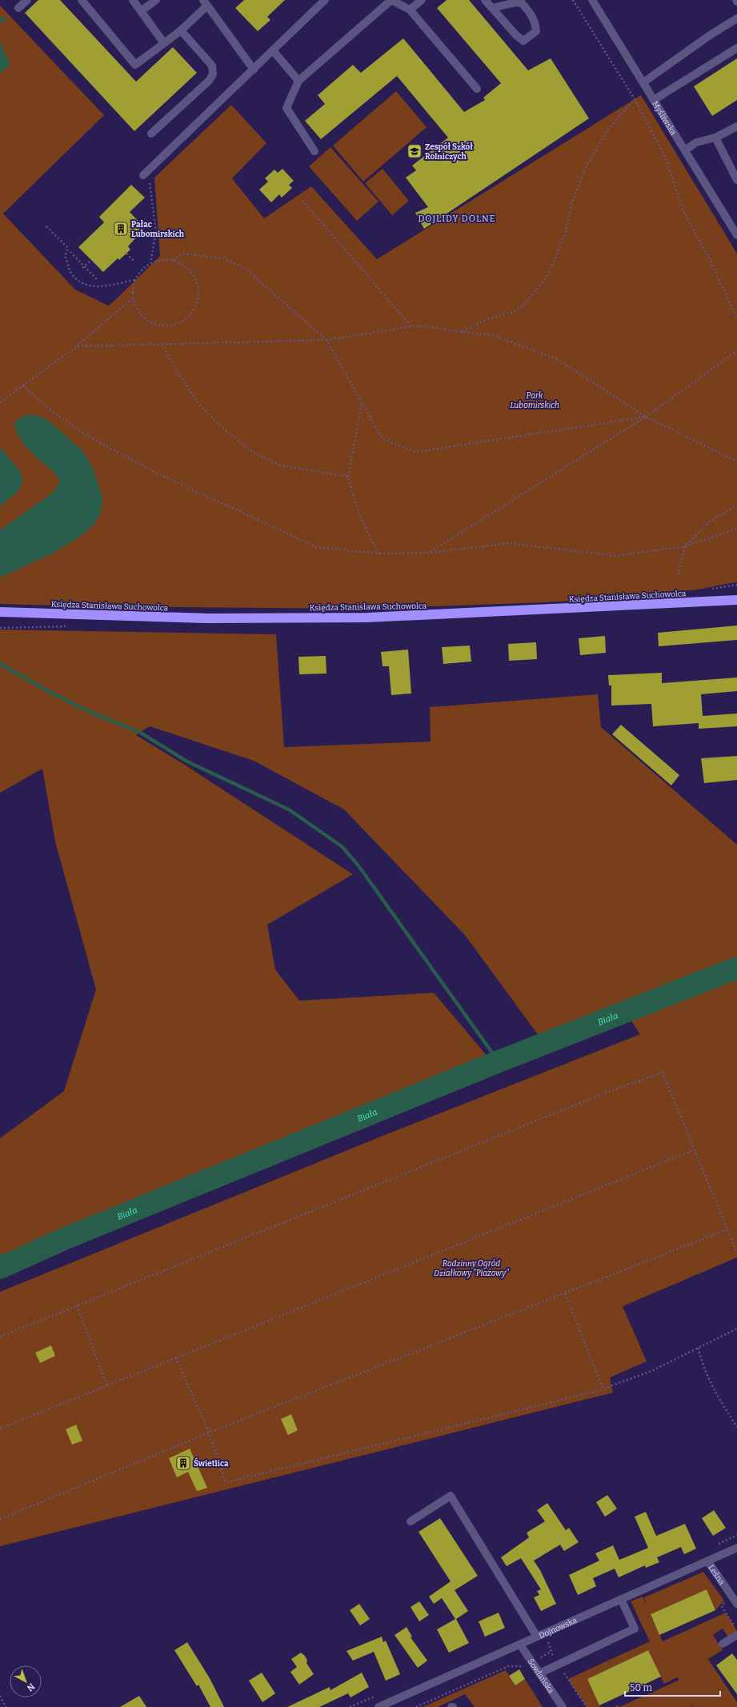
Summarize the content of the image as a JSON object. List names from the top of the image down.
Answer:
{
  "streets": {
    "highway": ["Księdza Stanisława Suchowolca"],
    "street": [
      "Myśliwska",
      "Leśna",
      "Dojnowska",
      "Sowlańska"
    ]
  },
  "crossings": [
    ["Leśna", "Dojnowska"],
    ["Dojnowska", "Sowlańska"]
  ],
  "districts": ["DOJLIDY DOLNE"],
  "water": ["Biała"],
  "parks": ["Park Lubomirskich", "Rodzinny Ogród Działkowy \"Plażowy\""],
  "places": {
    "school or university": ["Zespół Szkół Rolniczych"],
    "building": ["Pałac Lubomirskich", "Świetlica"]
  },
  "scale_bar": "50 m",
  "north": "bottom right"
}
